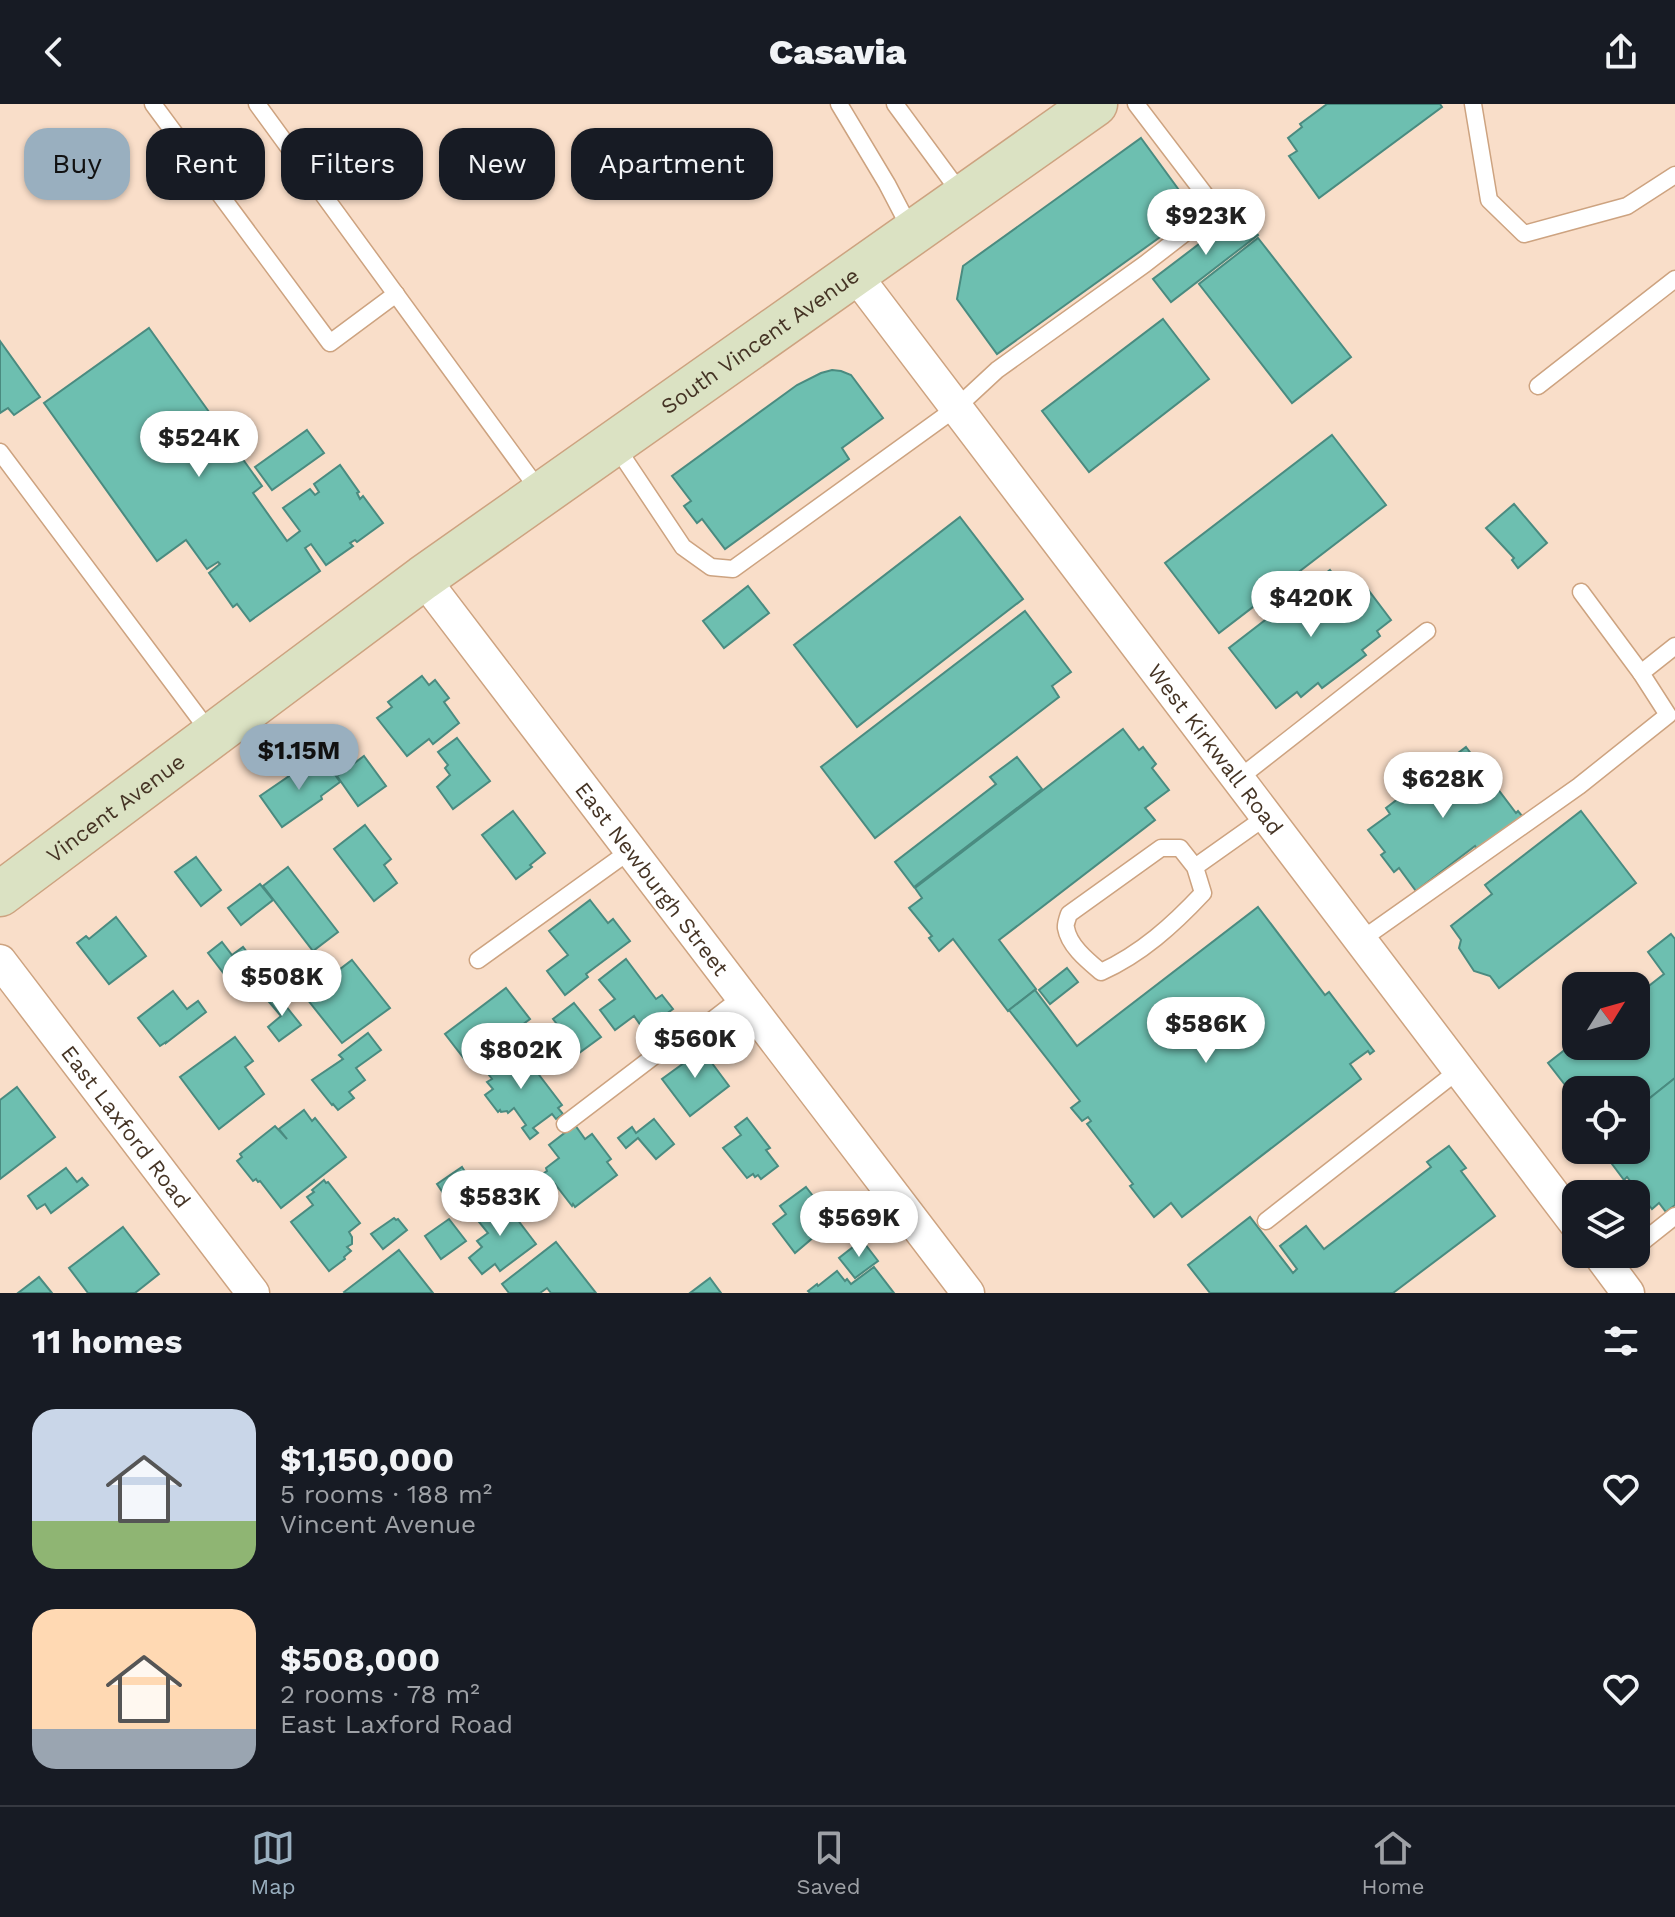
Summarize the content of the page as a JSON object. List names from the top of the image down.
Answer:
{
  "streets": {
    "street": [
      "South Vincent Avenue",
      "West Kirkwall Road",
      "Vincent Avenue",
      "East Newburgh Street",
      "East Laxford Road"
    ]
  },
  "crossings": [
    ["South Vincent Avenue", "West Kirkwall Road"],
    ["South Vincent Avenue", "Vincent Avenue"],
    ["South Vincent Avenue", "East Newburgh Street"],
    ["Vincent Avenue", "East Newburgh Street"]
  ],
  "north": "top right",
  "page": {
    "header": "Casavia",
    "chip": [
      "Buy",
      "Rent",
      "Filters",
      "New",
      "Apartment"
    ],
    "price": [
      "$923K",
      "$524K",
      "$420K",
      "$1.15M",
      "$628K",
      "$508K",
      "$586K",
      "$560K",
      "$802K",
      "$583K",
      "$569K"
    ],
    "heading": "11 homes",
    "list": [
      {
        "name": "$1,150,000",
        "note": "5 rooms · 188 m² · Vincent Avenue"
      },
      {
        "name": "$508,000",
        "note": "2 rooms · 78 m² · East Laxford Road"
      }
    ],
    "tabs": ["Map", "Saved", "Home"]
  }
}
